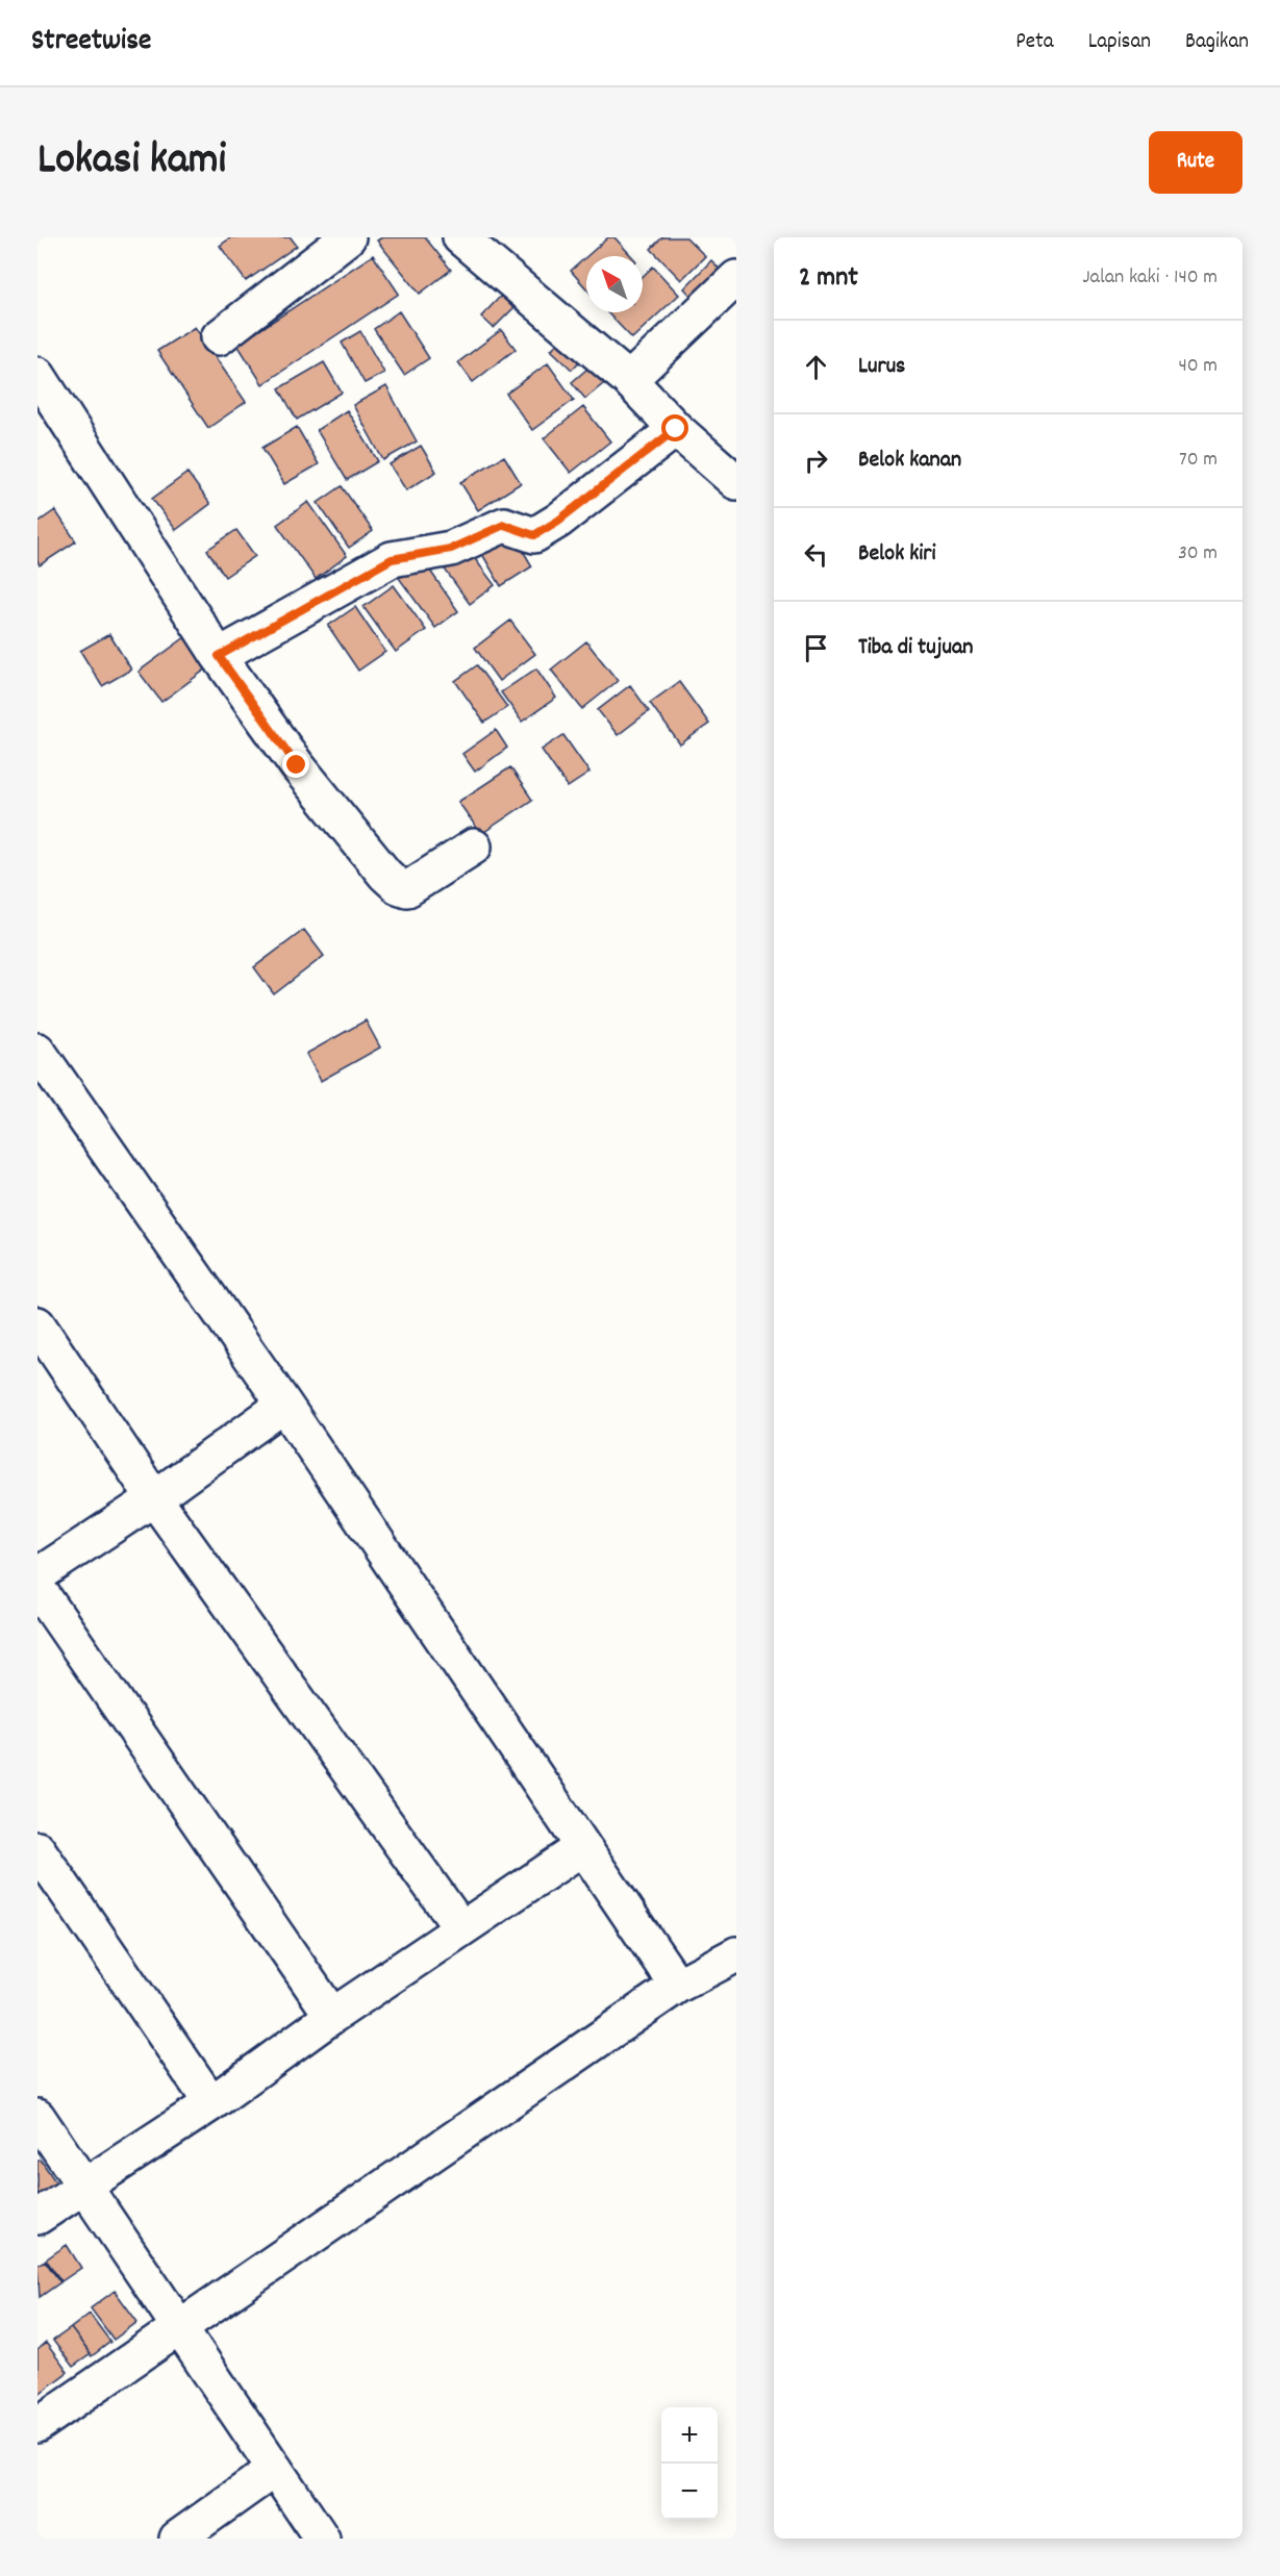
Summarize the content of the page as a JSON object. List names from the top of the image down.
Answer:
{
  "north": "top left",
  "page": {
    "header": "Streetwise",
    "nav": ["Peta", "Lapisan", "Bagikan"],
    "title": "Lokasi kami",
    "buttons": "Rute",
    "heading": ["2 mnt", "Jalan kaki · 140 m"],
    "list": [
      ["Lurus", "40 m"],
      ["Belok kanan", "70 m"],
      ["Belok kiri", "30 m"],
      "Tiba di tujuan"
    ],
    "map_buttons": ["+", "−"]
  }
}
